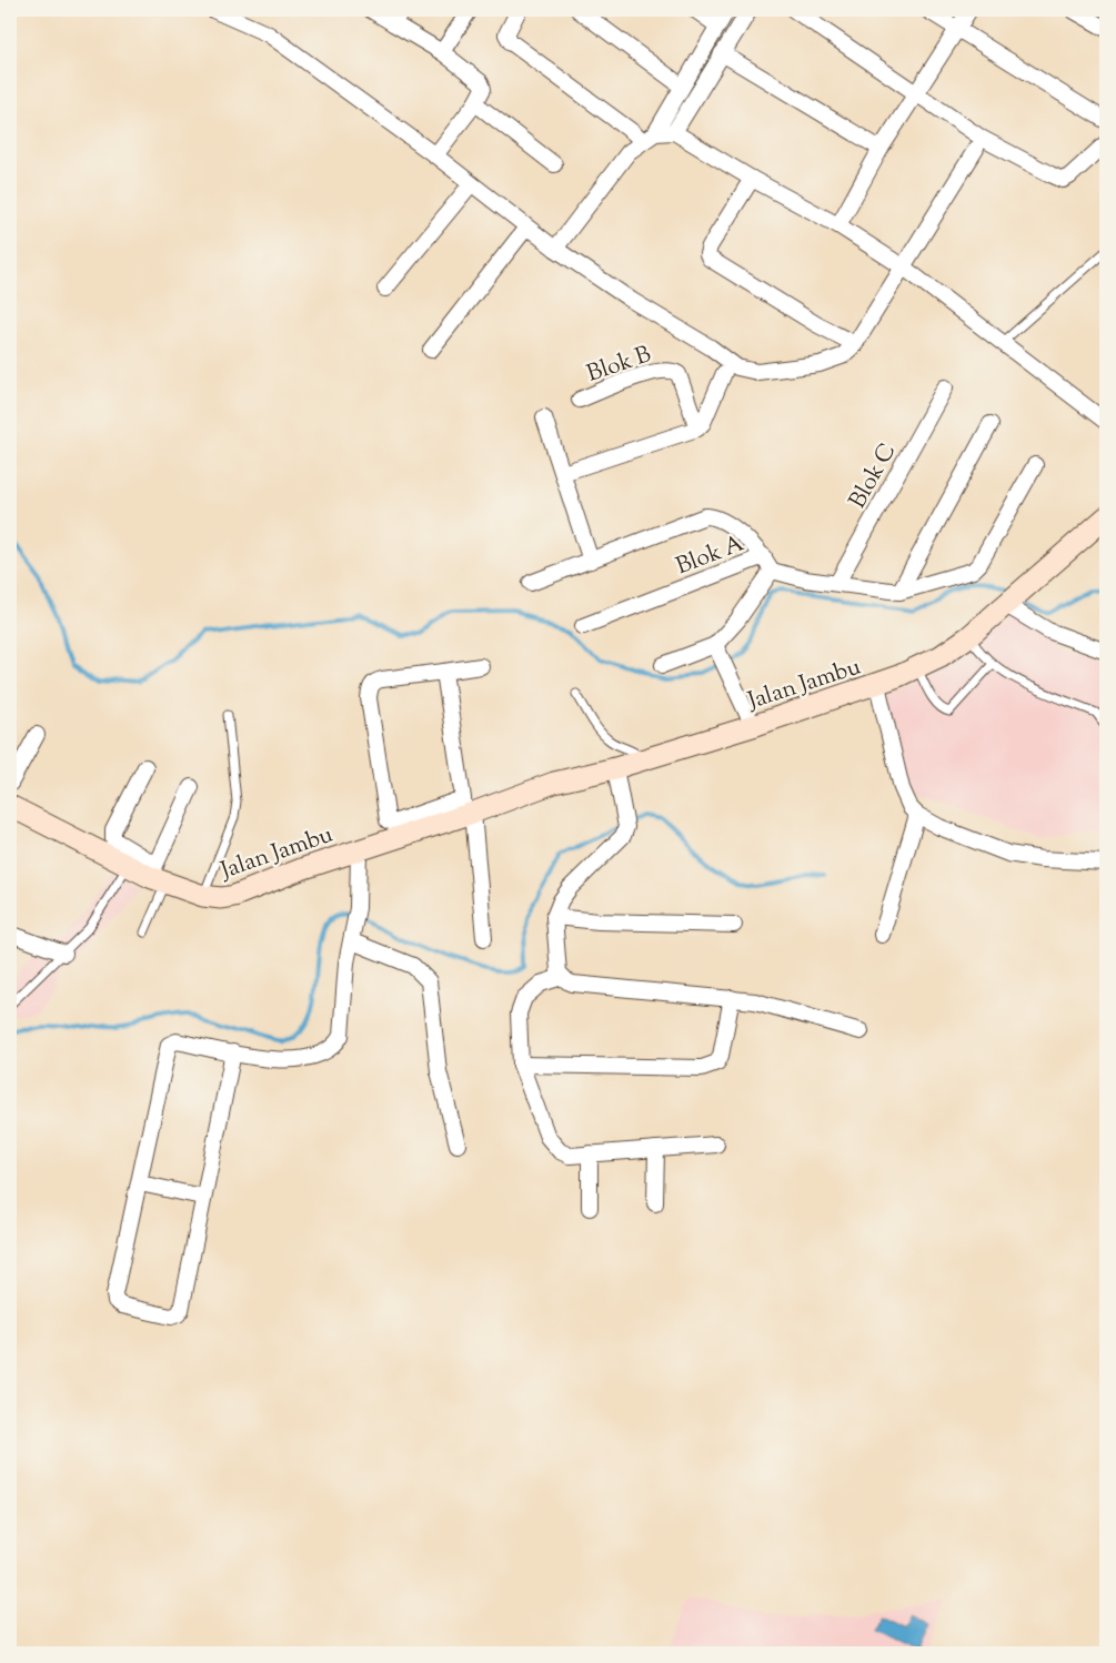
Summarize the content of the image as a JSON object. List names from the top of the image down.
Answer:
{
  "streets": {
    "street": [
      "Blok B",
      "Blok C",
      "Blok A",
      "Jalan Jambu"
    ]
  }
}
